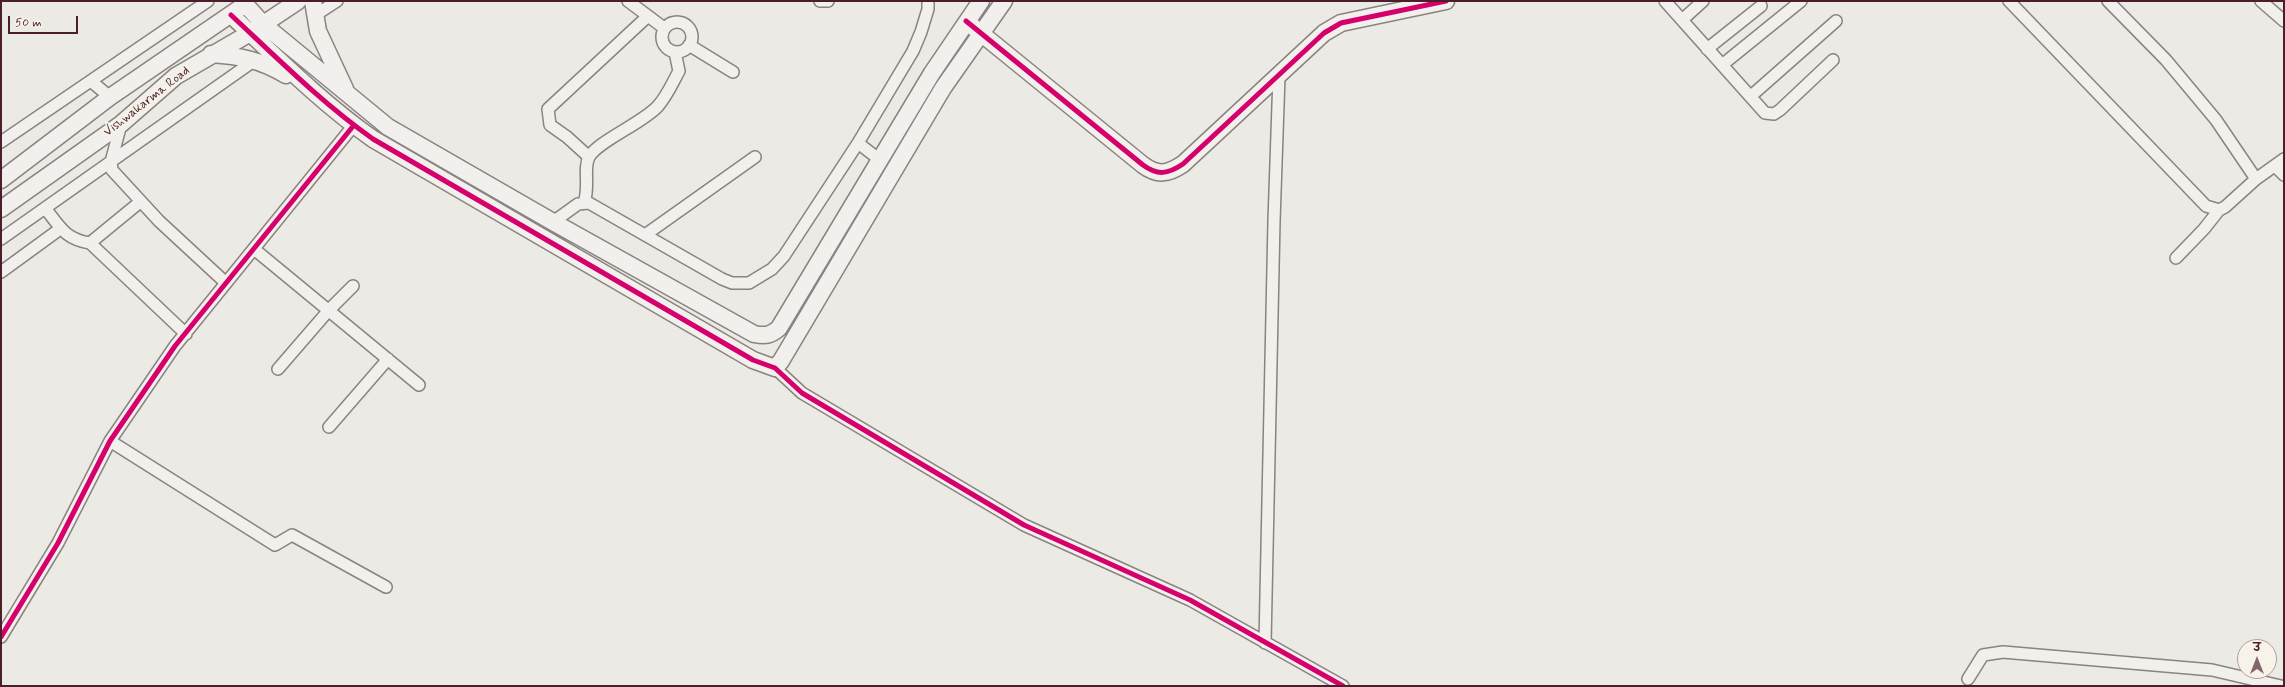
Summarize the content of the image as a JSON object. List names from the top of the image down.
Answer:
{
  "streets": {
    "street": ["Vishwakarma Road"]
  },
  "scale_bar": "50 m",
  "north": "top"
}
